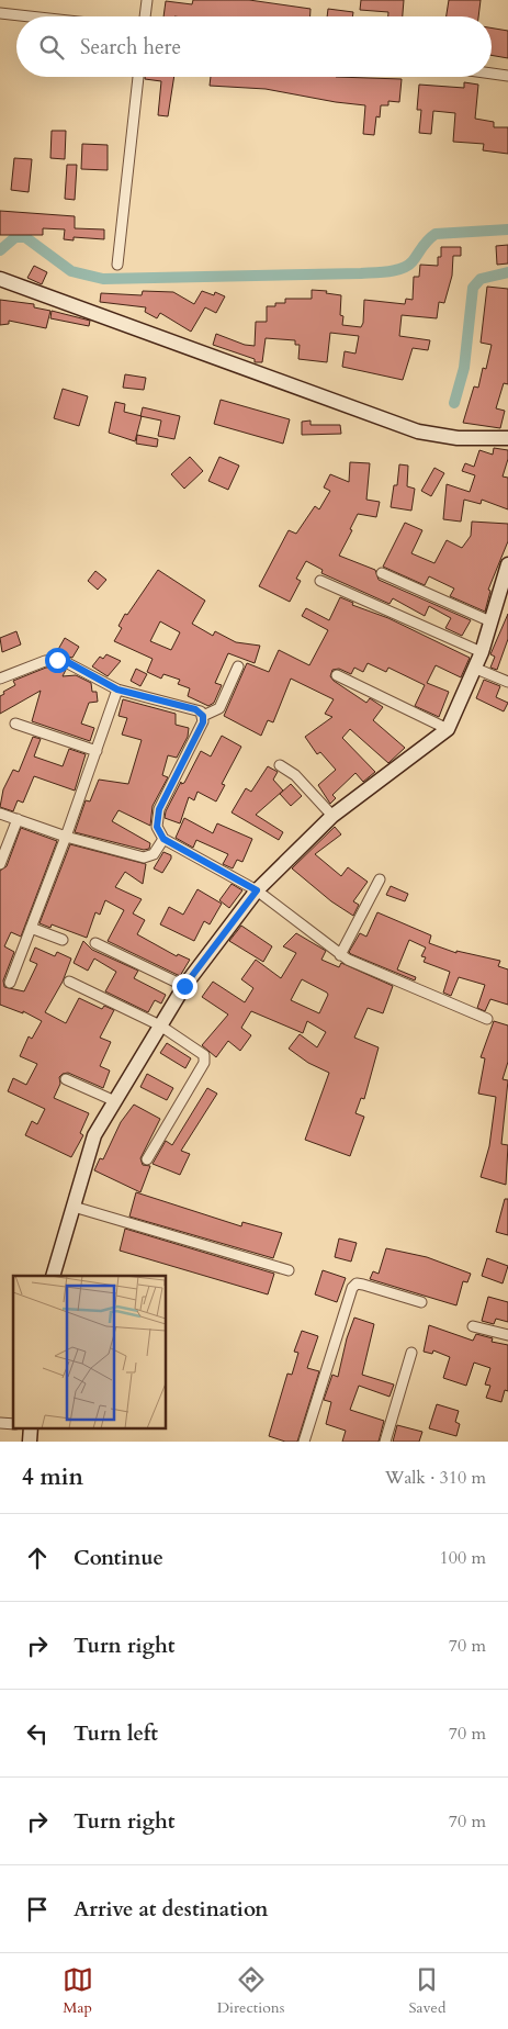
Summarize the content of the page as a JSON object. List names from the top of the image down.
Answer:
{
  "page": {
    "search": "Search here",
    "heading": ["4 min", "Walk · 310 m"],
    "list": [
      ["Continue", "100 m"],
      ["Turn right", "70 m"],
      ["Turn left", "70 m"],
      ["Turn right", "70 m"],
      "Arrive at destination"
    ],
    "nav": ["Map", "Directions", "Saved"]
  }
}
